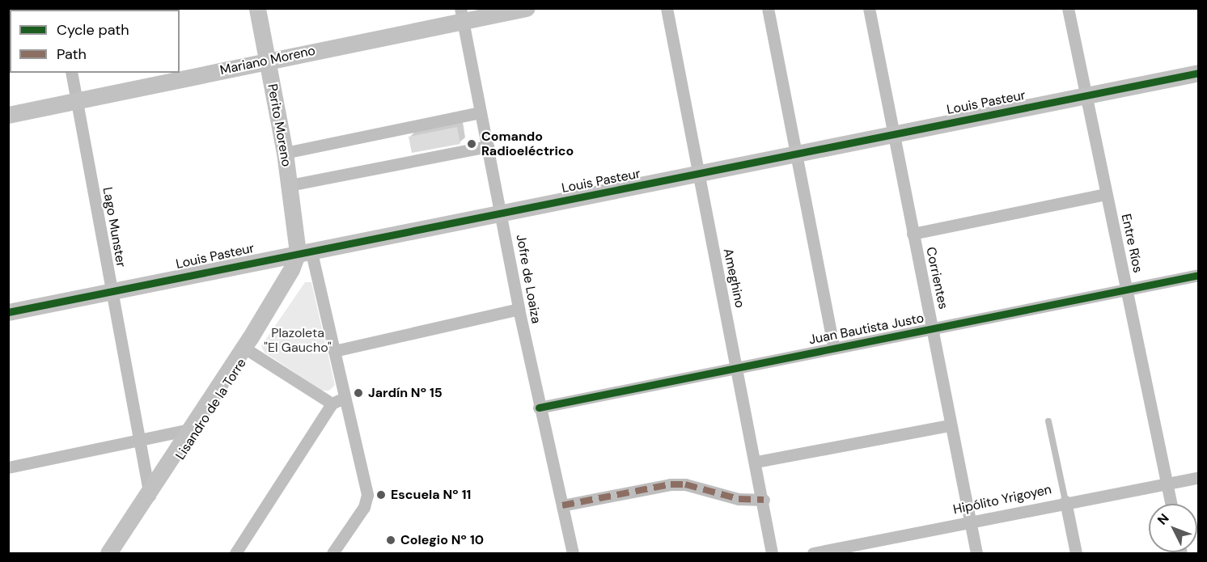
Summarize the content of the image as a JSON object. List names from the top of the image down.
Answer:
{
  "streets": {
    "main road": [
      "Mariano Moreno",
      "Louis Pasteur",
      "Perito Moreno",
      "Lisandro de la Torre"
    ],
    "street": [
      "Lago Munster",
      "Entre Ríos",
      "Ameghino",
      "Corrientes",
      "Jofre de Loaiza",
      "Juan Bautista Justo",
      "Hipólito Yrigoyen"
    ]
  },
  "crossings": [
    ["Mariano Moreno", "Perito Moreno"],
    ["Mariano Moreno", "Lago Munster"],
    ["Mariano Moreno", "Jofre de Loaiza"],
    ["Louis Pasteur", "Perito Moreno"],
    ["Louis Pasteur", "Lago Munster"],
    ["Louis Pasteur", "Entre Ríos"],
    ["Louis Pasteur", "Ameghino"],
    ["Louis Pasteur", "Corrientes"],
    ["Louis Pasteur", "Jofre de Loaiza"],
    ["Louis Pasteur", "Lisandro de la Torre"],
    ["Perito Moreno", "Lisandro de la Torre"],
    ["Lago Munster", "Lisandro de la Torre"],
    ["Entre Ríos", "Juan Bautista Justo"],
    ["Entre Ríos", "Hipólito Yrigoyen"],
    ["Ameghino", "Juan Bautista Justo"],
    ["Corrientes", "Juan Bautista Justo"],
    ["Corrientes", "Hipólito Yrigoyen"],
    ["Jofre de Loaiza", "Juan Bautista Justo"]
  ],
  "parks": ["Plazoleta \"El Gaucho\""],
  "places": [
    "Comando Radioeléctrico",
    "Jardín Nº 15",
    "Escuela Nº 11",
    "Colegio Nº 10"
  ],
  "legend": ["Cycle path", "Path"],
  "north": "top left"
}
